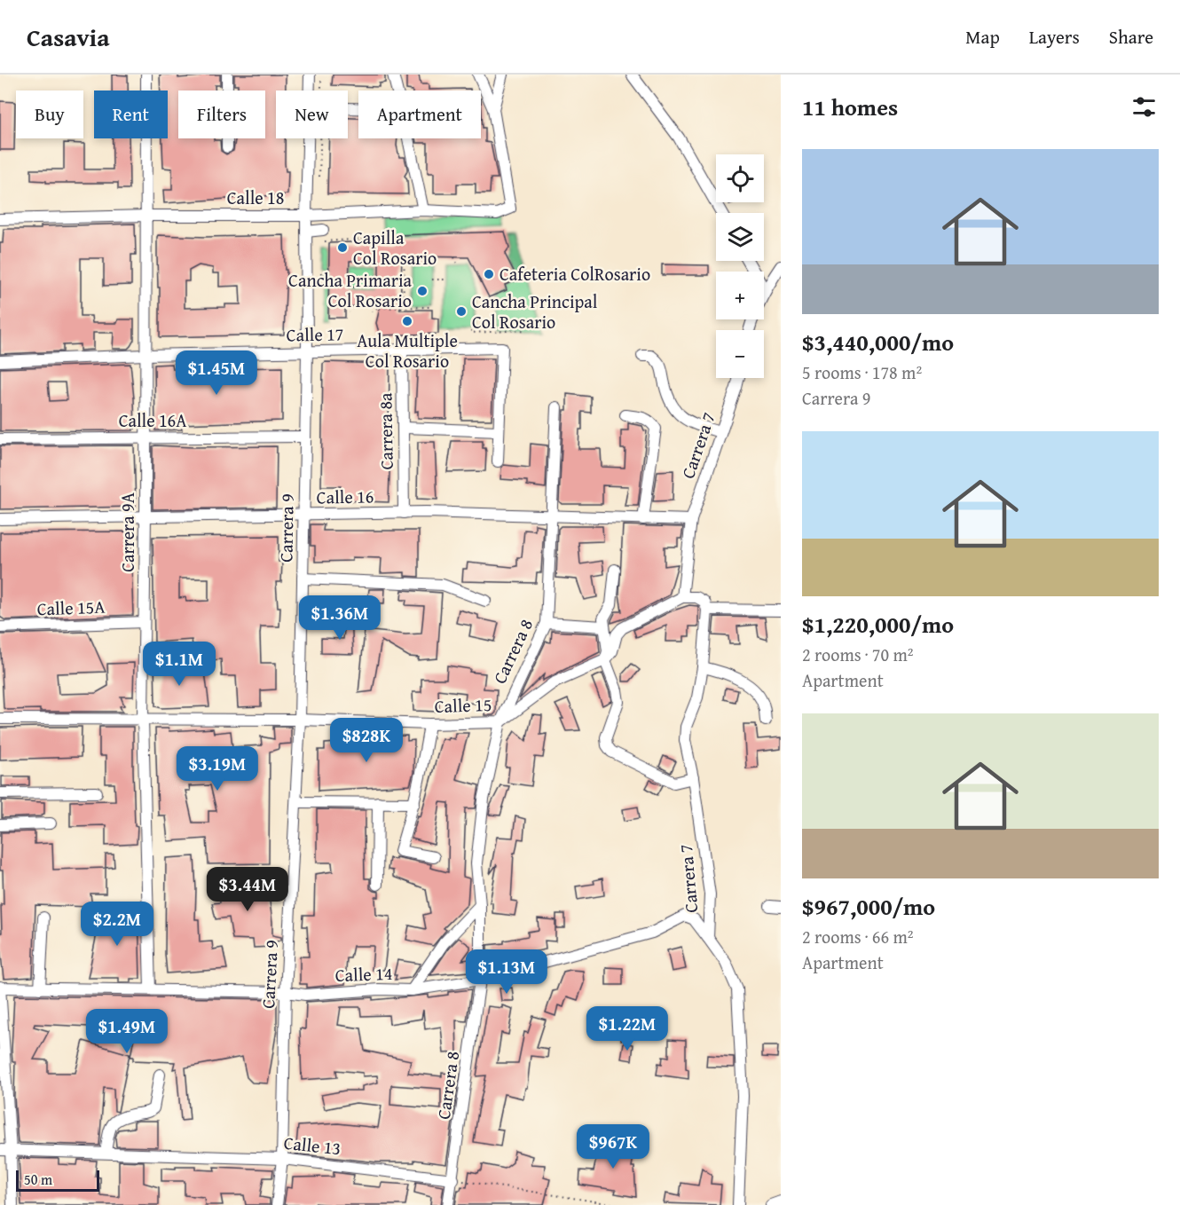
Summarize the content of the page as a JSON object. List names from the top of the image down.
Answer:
{
  "streets": {
    "street": [
      "Calle 18",
      "Calle 17",
      "Calle 16A",
      "Carrera 8a",
      "Carrera 7",
      "Calle 16",
      "Carrera 9",
      "Carrera 9A",
      "Calle 15A",
      "Carrera 8",
      "Calle 15",
      "Calle 14",
      "Calle 13"
    ]
  },
  "crossings": [
    ["Calle 18", "Carrera 9"],
    ["Calle 18", "Carrera 9A"],
    ["Calle 17", "Carrera 8a"],
    ["Calle 17", "Carrera 9"],
    ["Calle 17", "Carrera 9A"],
    ["Calle 16A", "Carrera 9"],
    ["Calle 16A", "Carrera 9A"],
    ["Carrera 8a", "Calle 16"],
    ["Carrera 7", "Calle 16"],
    ["Carrera 7", "Calle 14"],
    ["Calle 16", "Carrera 9"],
    ["Calle 16", "Carrera 9A"],
    ["Calle 16", "Carrera 8"],
    ["Carrera 9", "Calle 15"],
    ["Carrera 9", "Calle 14"],
    ["Carrera 9", "Calle 13"],
    ["Carrera 9A", "Calle 15A"],
    ["Carrera 9A", "Calle 15"],
    ["Carrera 9A", "Calle 14"],
    ["Carrera 8", "Calle 15"],
    ["Carrera 8", "Calle 14"],
    ["Carrera 8", "Calle 13"]
  ],
  "places": [
    "Capilla Col Rosario",
    "Cafeteria ColRosario",
    "Cancha Primaria Col Rosario",
    "Cancha Principal Col Rosario",
    "Aula Multiple Col Rosario"
  ],
  "scale_bar": "50 m",
  "page": {
    "header": "Casavia",
    "nav": ["Map", "Layers", "Share"],
    "heading": "11 homes",
    "chip": [
      "Buy",
      "Rent",
      "Filters",
      "New",
      "Apartment"
    ],
    "list": [
      {
        "name": "$3,440,000/mo",
        "note": "5 rooms · 178 m² · Carrera 9"
      },
      {
        "name": "$1,220,000/mo",
        "note": "2 rooms · 70 m² · Apartment"
      },
      {
        "name": "$967,000/mo",
        "note": "2 rooms · 66 m² · Apartment"
      }
    ],
    "map_buttons": ["+", "−"],
    "price": [
      "$1.45M",
      "$1.36M",
      "$1.1M",
      "$828K",
      "$3.19M",
      "$3.44M",
      "$2.2M",
      "$1.13M",
      "$1.22M",
      "$1.49M",
      "$967K"
    ],
    "scale": "50 m"
  }
}
